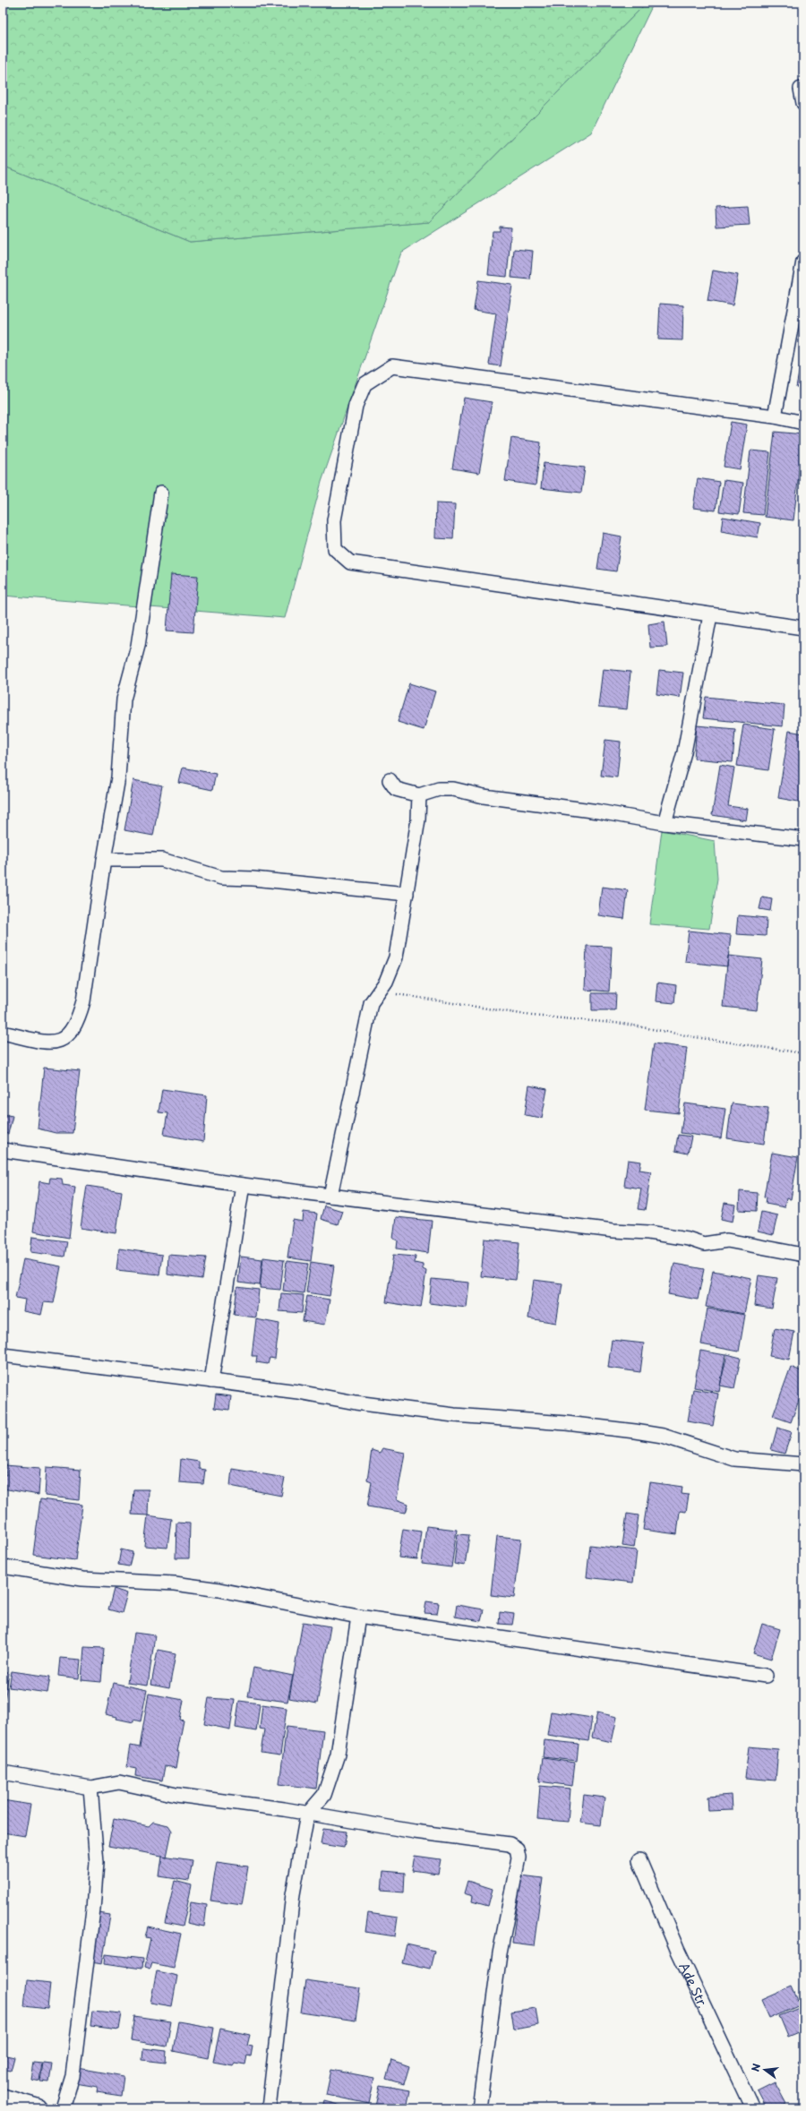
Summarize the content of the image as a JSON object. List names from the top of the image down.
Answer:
{
  "streets": {
    "street": ["Ade Str."]
  },
  "north": "left"
}
